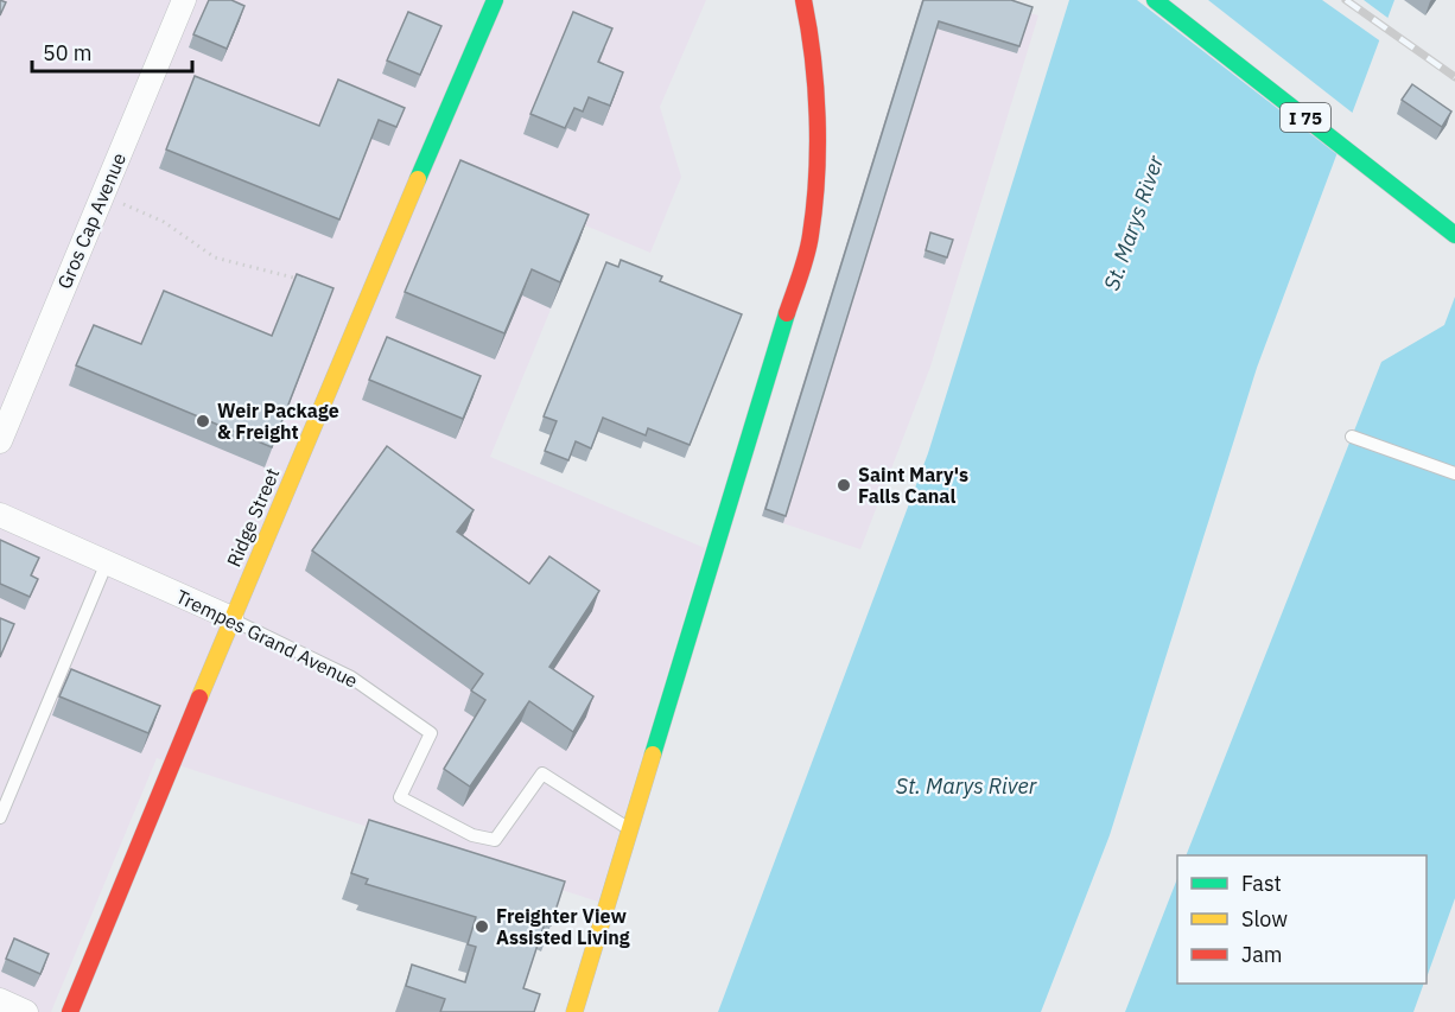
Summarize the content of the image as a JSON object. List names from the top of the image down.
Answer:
{
  "streets": {
    "main road": ["I 75", "Ridge Street"],
    "street": ["Gros Cap Avenue", "Trempes Grand Avenue"]
  },
  "crossings": [
    ["Ridge Street", "Trempes Grand Avenue"]
  ],
  "water": ["St. Marys River"],
  "places": ["Weir Package & Freight", "Saint Mary's Falls Canal", "Freighter View Assisted Living"],
  "legend": ["Fast", "Slow", "Jam"],
  "scale_bar": "50 m"
}
